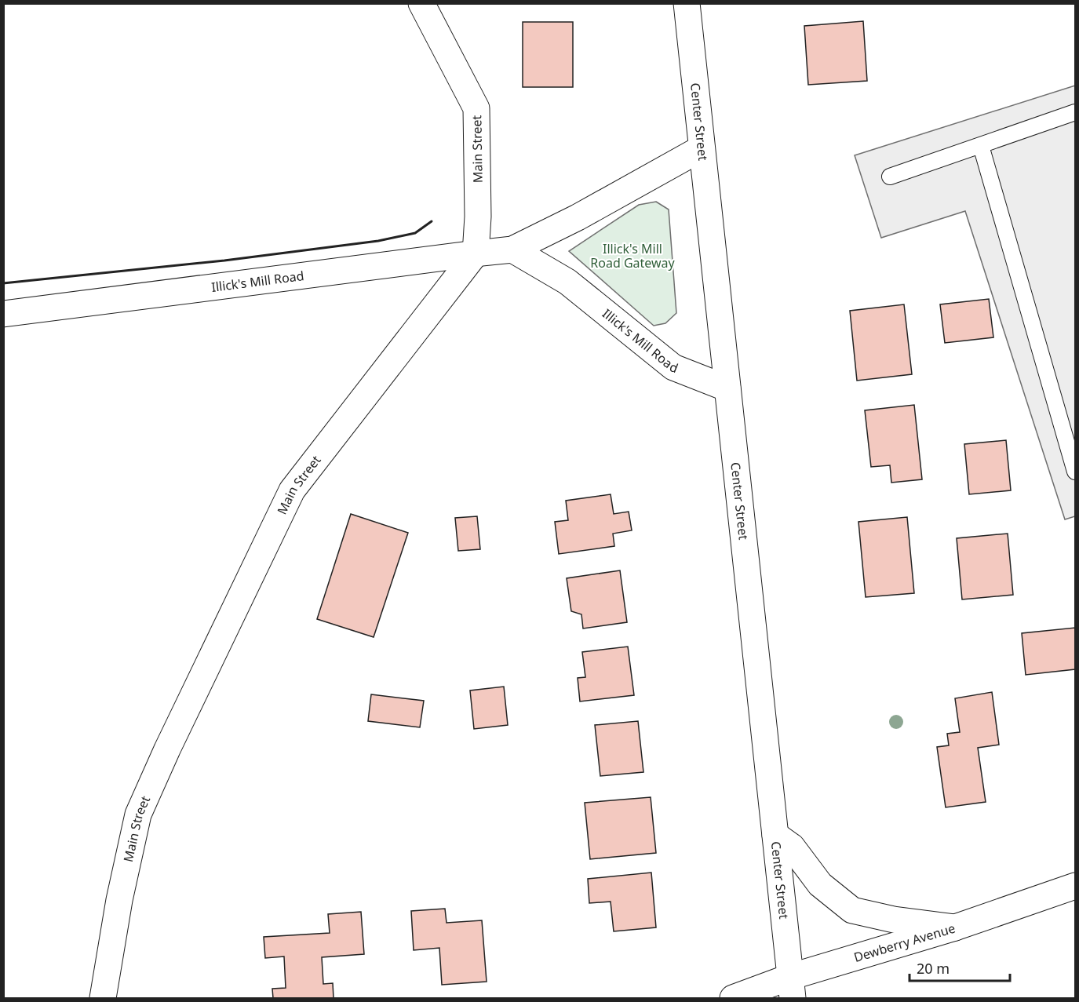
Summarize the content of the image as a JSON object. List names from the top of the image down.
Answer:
{
  "streets": {
    "street": [
      "Center Street",
      "Main Street",
      "Illick's Mill Road",
      "Dewberry Avenue"
    ]
  },
  "crossings": [
    ["Center Street", "Illick's Mill Road"],
    ["Center Street", "Dewberry Avenue"],
    ["Main Street", "Illick's Mill Road"]
  ],
  "parks": ["Illick's Mill Road Gateway"],
  "scale_bar": "20 m"
}
